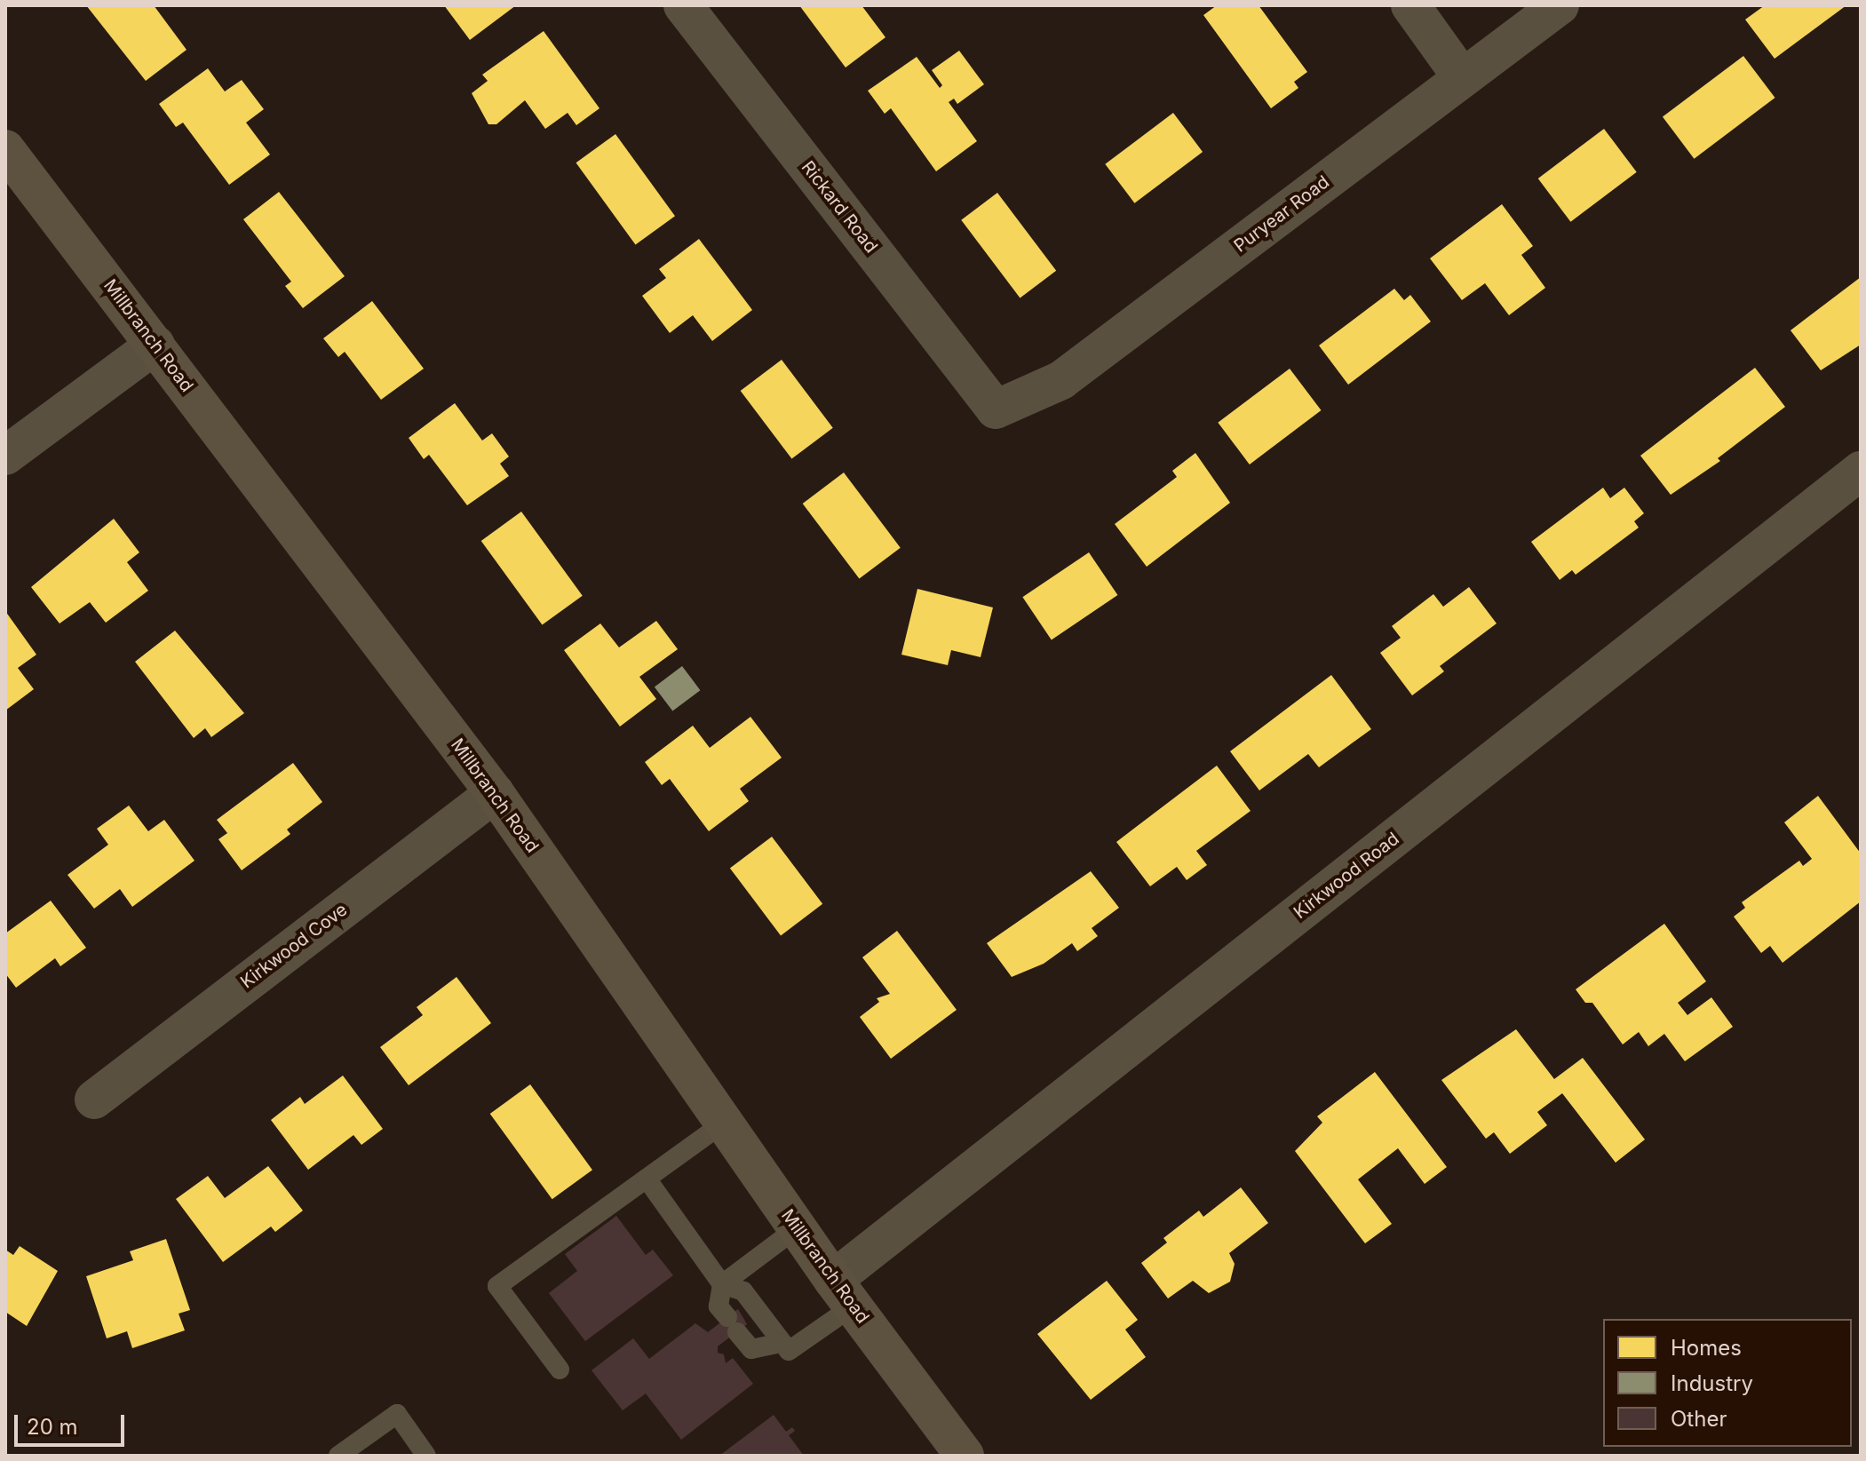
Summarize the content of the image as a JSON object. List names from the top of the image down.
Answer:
{
  "streets": {
    "main road": ["Millbranch Road"],
    "street": [
      "Rickard Road",
      "Puryear Road",
      "Kirkwood Road",
      "Kirkwood Cove"
    ]
  },
  "crossings": [
    ["Rickard Road", "Puryear Road"],
    ["Millbranch Road", "Kirkwood Road"],
    ["Millbranch Road", "Kirkwood Cove"]
  ],
  "legend": ["Homes", "Industry", "Other"],
  "scale_bar": "20 m"
}
